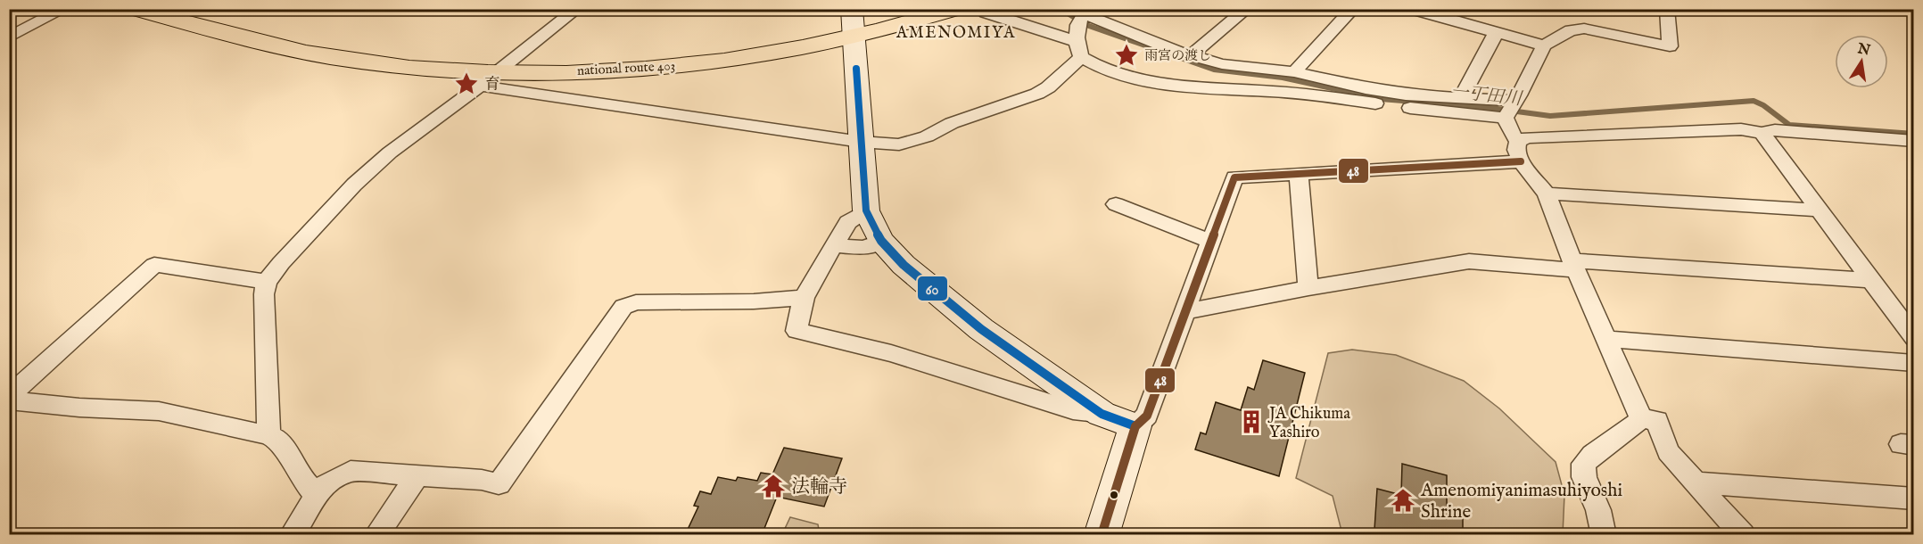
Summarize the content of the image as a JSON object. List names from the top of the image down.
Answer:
{
  "streets": {
    "highway": ["national route 403"]
  },
  "districts": ["AMENOMIYA"],
  "water": ["一丁田川"],
  "places": {
    "place": ["雨宮の渡し", "育"],
    "building": ["JA Chikuma Yashiro"],
    "temple": ["法輪寺", "Amenomiyanimasuhiyoshi Shrine"]
  },
  "lines": ["transit line 60", "transit line 48"],
  "north": "top"
}
